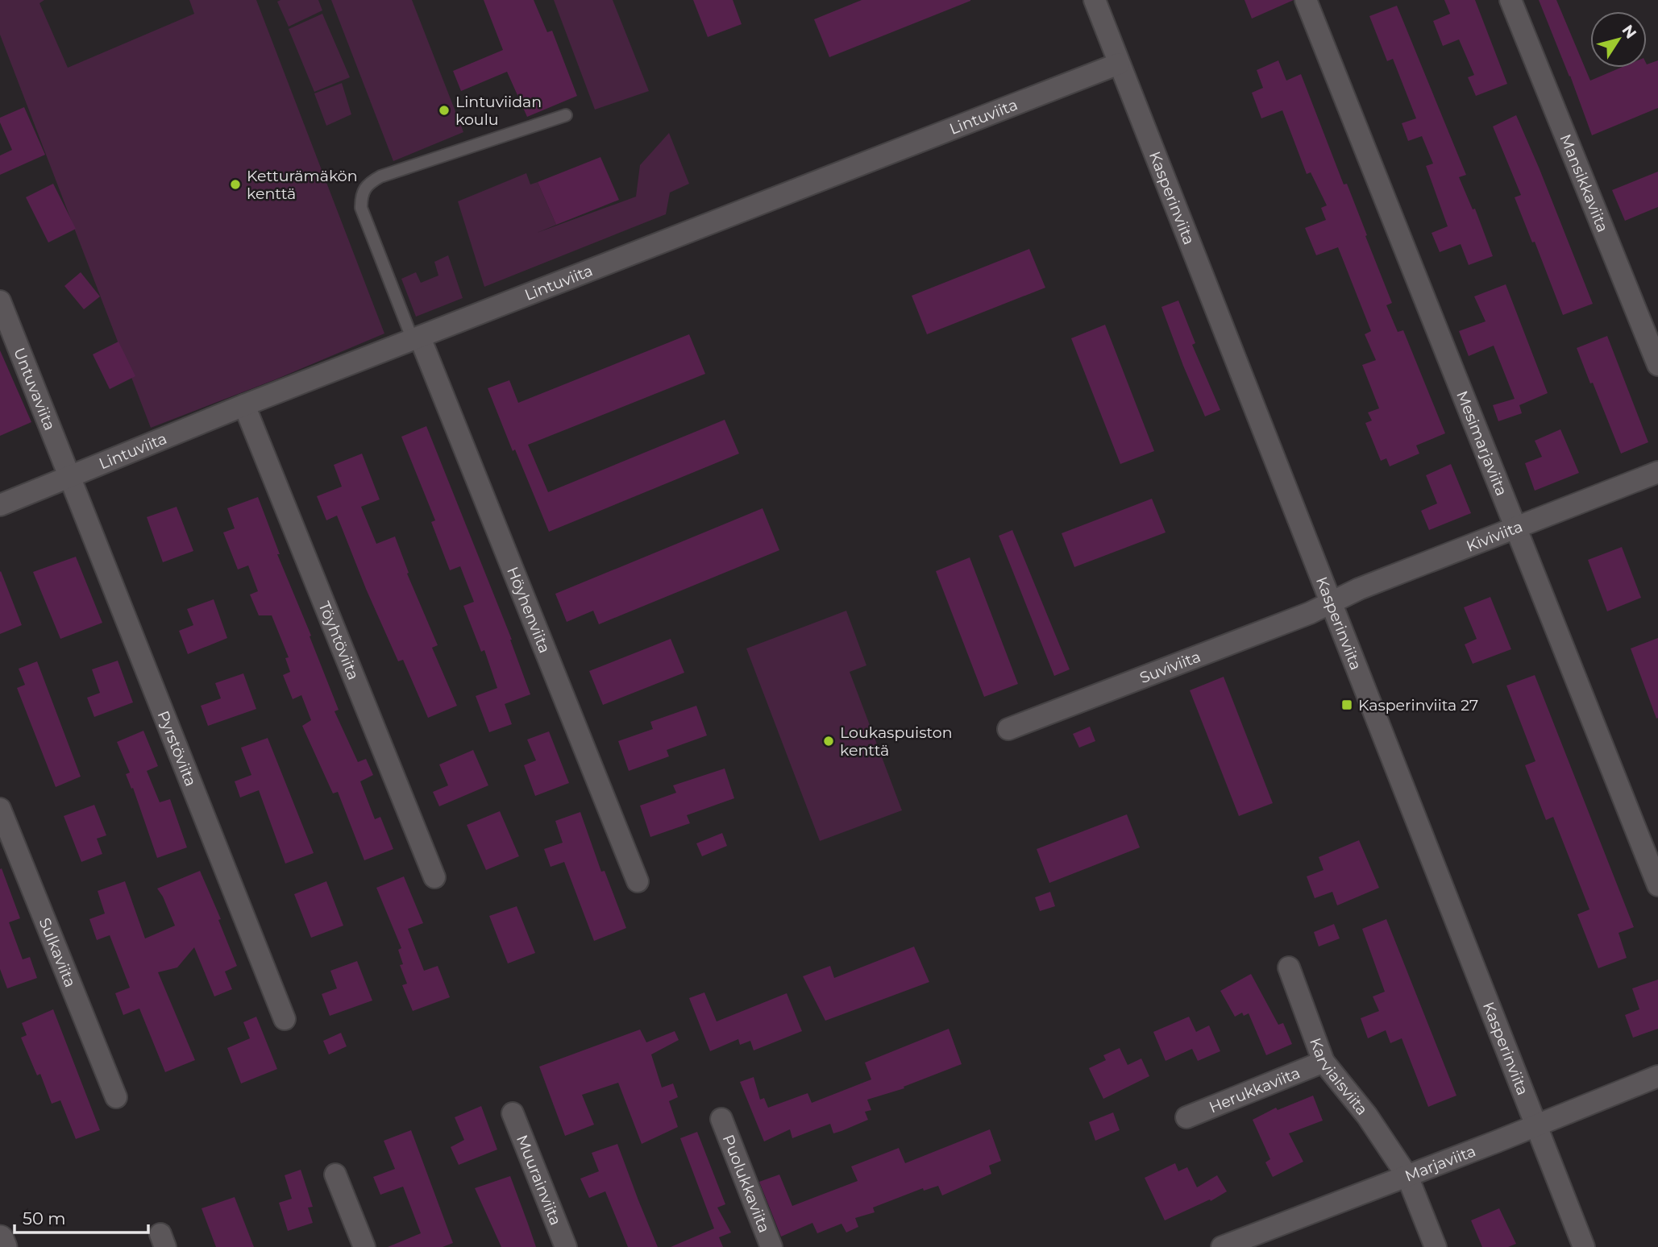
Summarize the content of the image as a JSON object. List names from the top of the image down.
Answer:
{
  "streets": {
    "street": [
      "Lintuviita",
      "Mansikkaviita",
      "Kasperinviita",
      "Untuvaviita",
      "Mesimarjaviita",
      "Kiviviita",
      "Höyhenviita",
      "Töyhtöviita",
      "Suviviita",
      "Pyrstöviita",
      "Sulkaviita",
      "Karviaisviita",
      "Herukkaviita",
      "Marjaviita",
      "Muurainviita",
      "Puolukkaviita"
    ]
  },
  "crossings": [
    ["Lintuviita", "Kasperinviita"],
    ["Lintuviita", "Untuvaviita"],
    ["Lintuviita", "Höyhenviita"],
    ["Lintuviita", "Töyhtöviita"],
    ["Lintuviita", "Pyrstöviita"],
    ["Kasperinviita", "Kiviviita"],
    ["Kasperinviita", "Suviviita"],
    ["Kasperinviita", "Marjaviita"],
    ["Untuvaviita", "Pyrstöviita"],
    ["Mesimarjaviita", "Kiviviita"],
    ["Kiviviita", "Suviviita"],
    ["Karviaisviita", "Herukkaviita"],
    ["Karviaisviita", "Marjaviita"]
  ],
  "places": {
    "other": ["Lintuviidan koulu", "Ketturämäkön kenttä", "Loukaspuiston kenttä"],
    "transit": ["Kasperinviita 27"]
  },
  "scale_bar": "50 m",
  "north": "top right"
}
